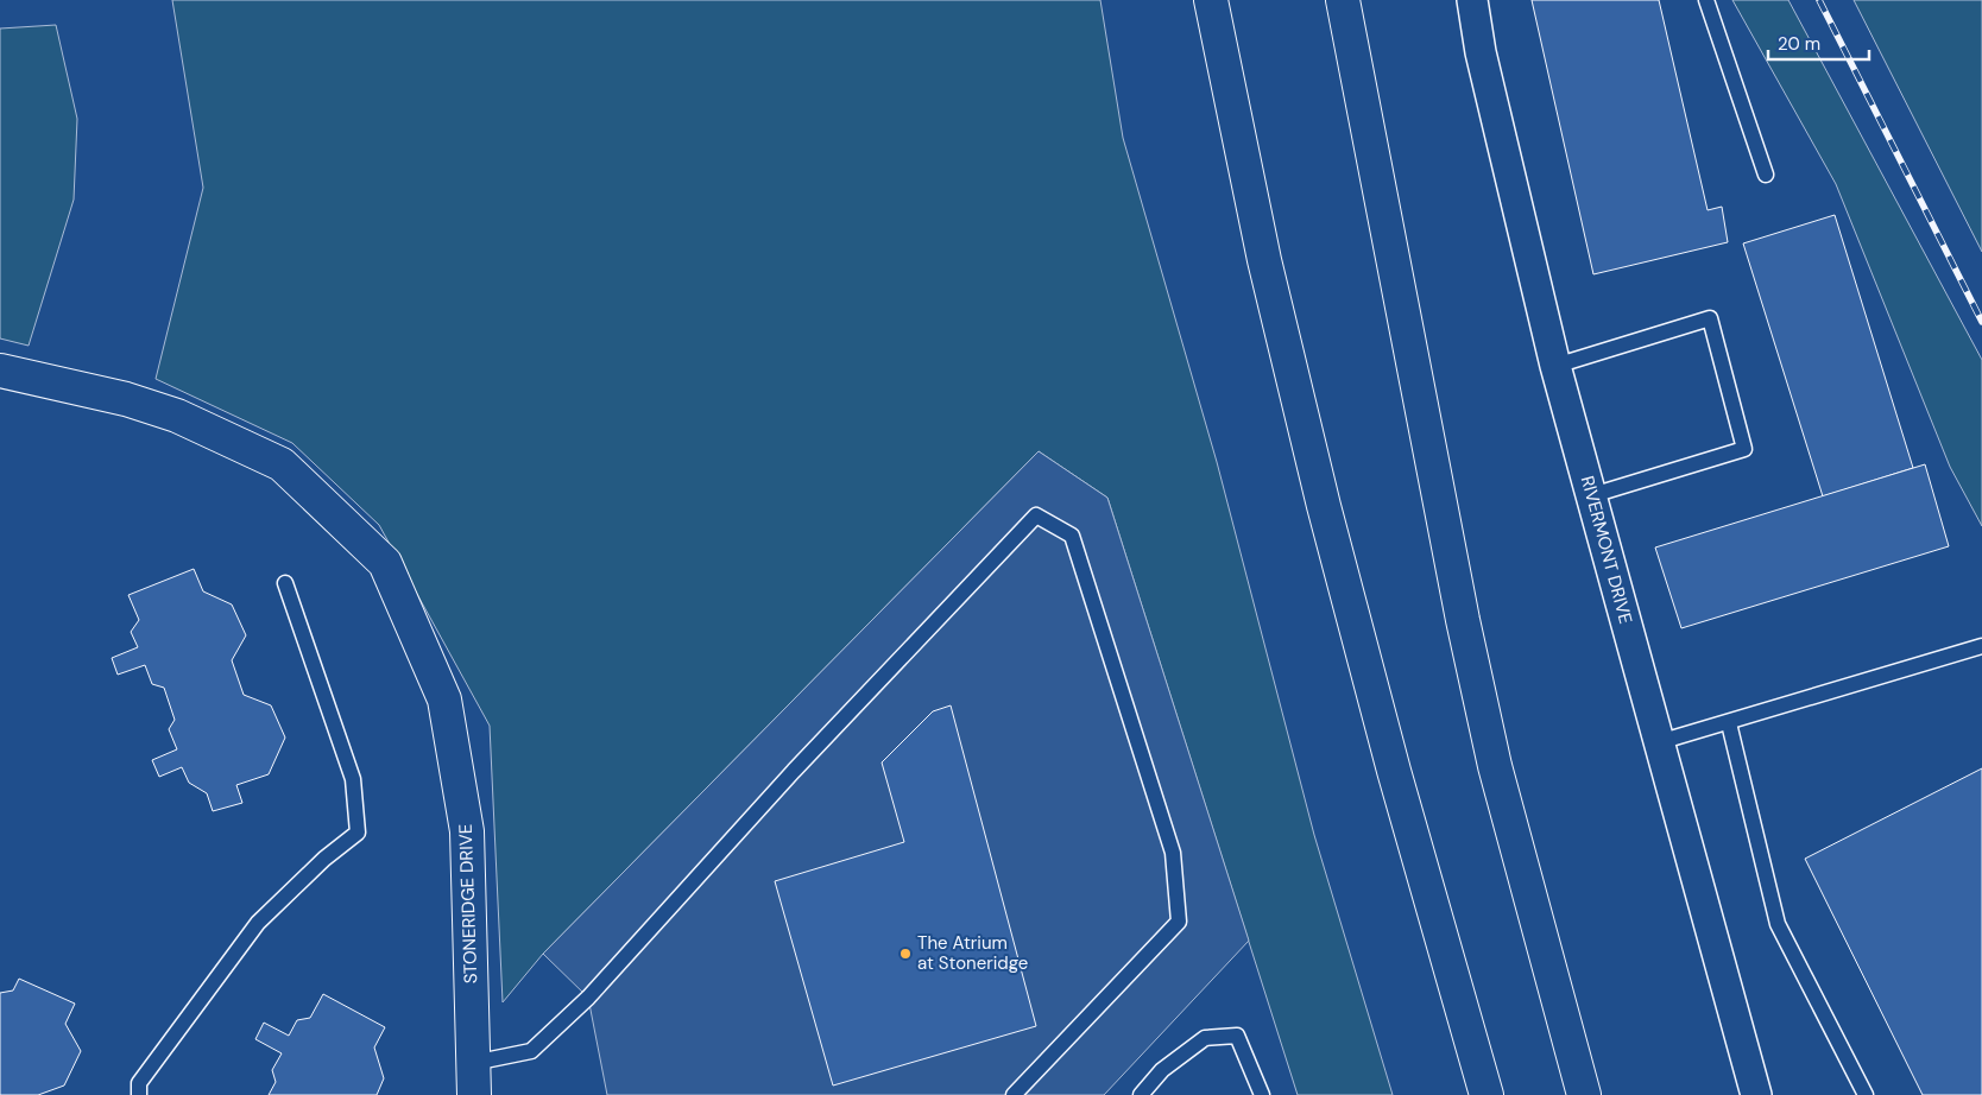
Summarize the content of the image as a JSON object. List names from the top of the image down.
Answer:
{
  "streets": {
    "main road": ["STONERIDGE DRIVE"],
    "street": ["RIVERMONT DRIVE"]
  },
  "places": ["The Atrium at Stoneridge"],
  "scale_bar": "20 m"
}
